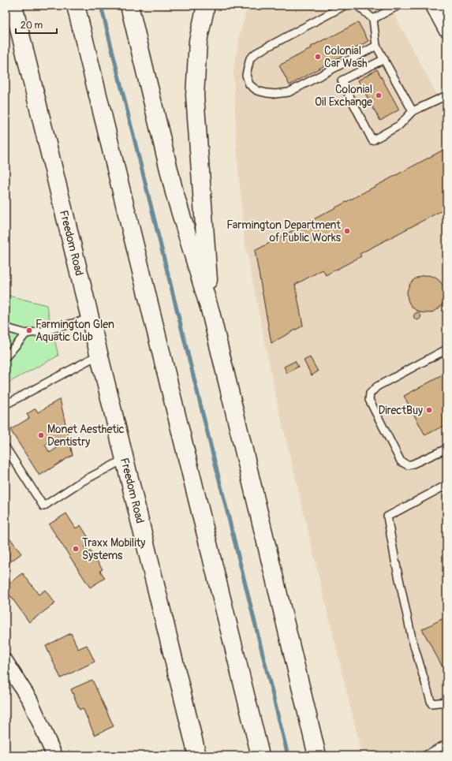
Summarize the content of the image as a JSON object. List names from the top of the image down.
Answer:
{
  "streets": {
    "main road": ["Freedom Road"]
  },
  "places": [
    "Colonial Car Wash",
    "Colonial Oil Exchange",
    "Farmington Department of Public Works",
    "Farmington Glen Aquatic Club",
    "DirectBuy",
    "Monet Aesthetic Dentistry",
    "Traxx Mobility Systems"
  ],
  "scale_bar": "20 m"
}
